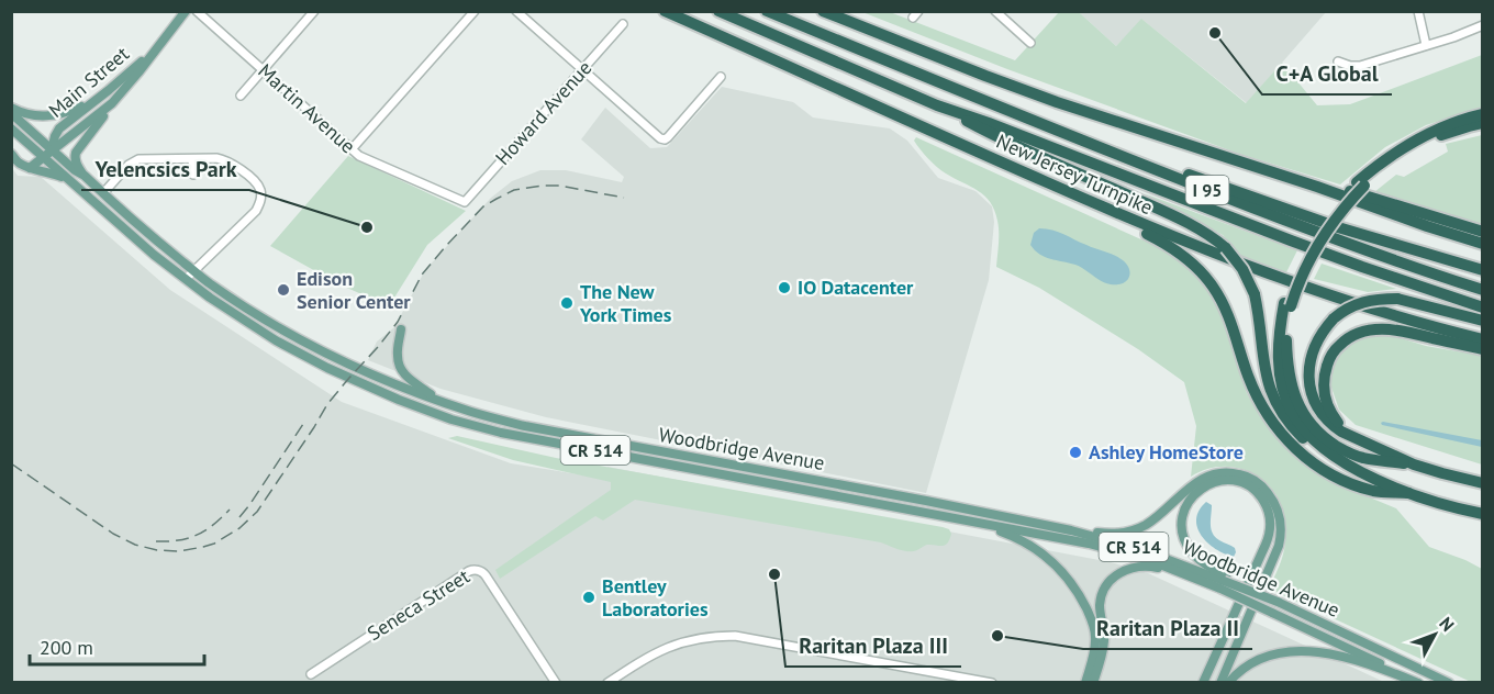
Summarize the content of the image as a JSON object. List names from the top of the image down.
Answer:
{
  "streets": {
    "highway": ["New Jersey Turnpike", "I 95"],
    "main road": ["Main Street", "Woodbridge Avenue", "CR 514"],
    "street": ["Martin Avenue", "Howard Avenue", "Seneca Street"]
  },
  "crossings": [
    ["Main Street", "Woodbridge Avenue"],
    ["Martin Avenue", "Howard Avenue"]
  ],
  "places": [
    "C+A Global",
    "Yelencsics Park",
    "IO Datacenter",
    "Edison Senior Center",
    "The New York Times",
    "Ashley HomeStore",
    "Raritan Plaza III",
    "Bentley Laboratories",
    "Raritan Plaza II"
  ],
  "scale_bar": "200 m",
  "north": "top right"
}
